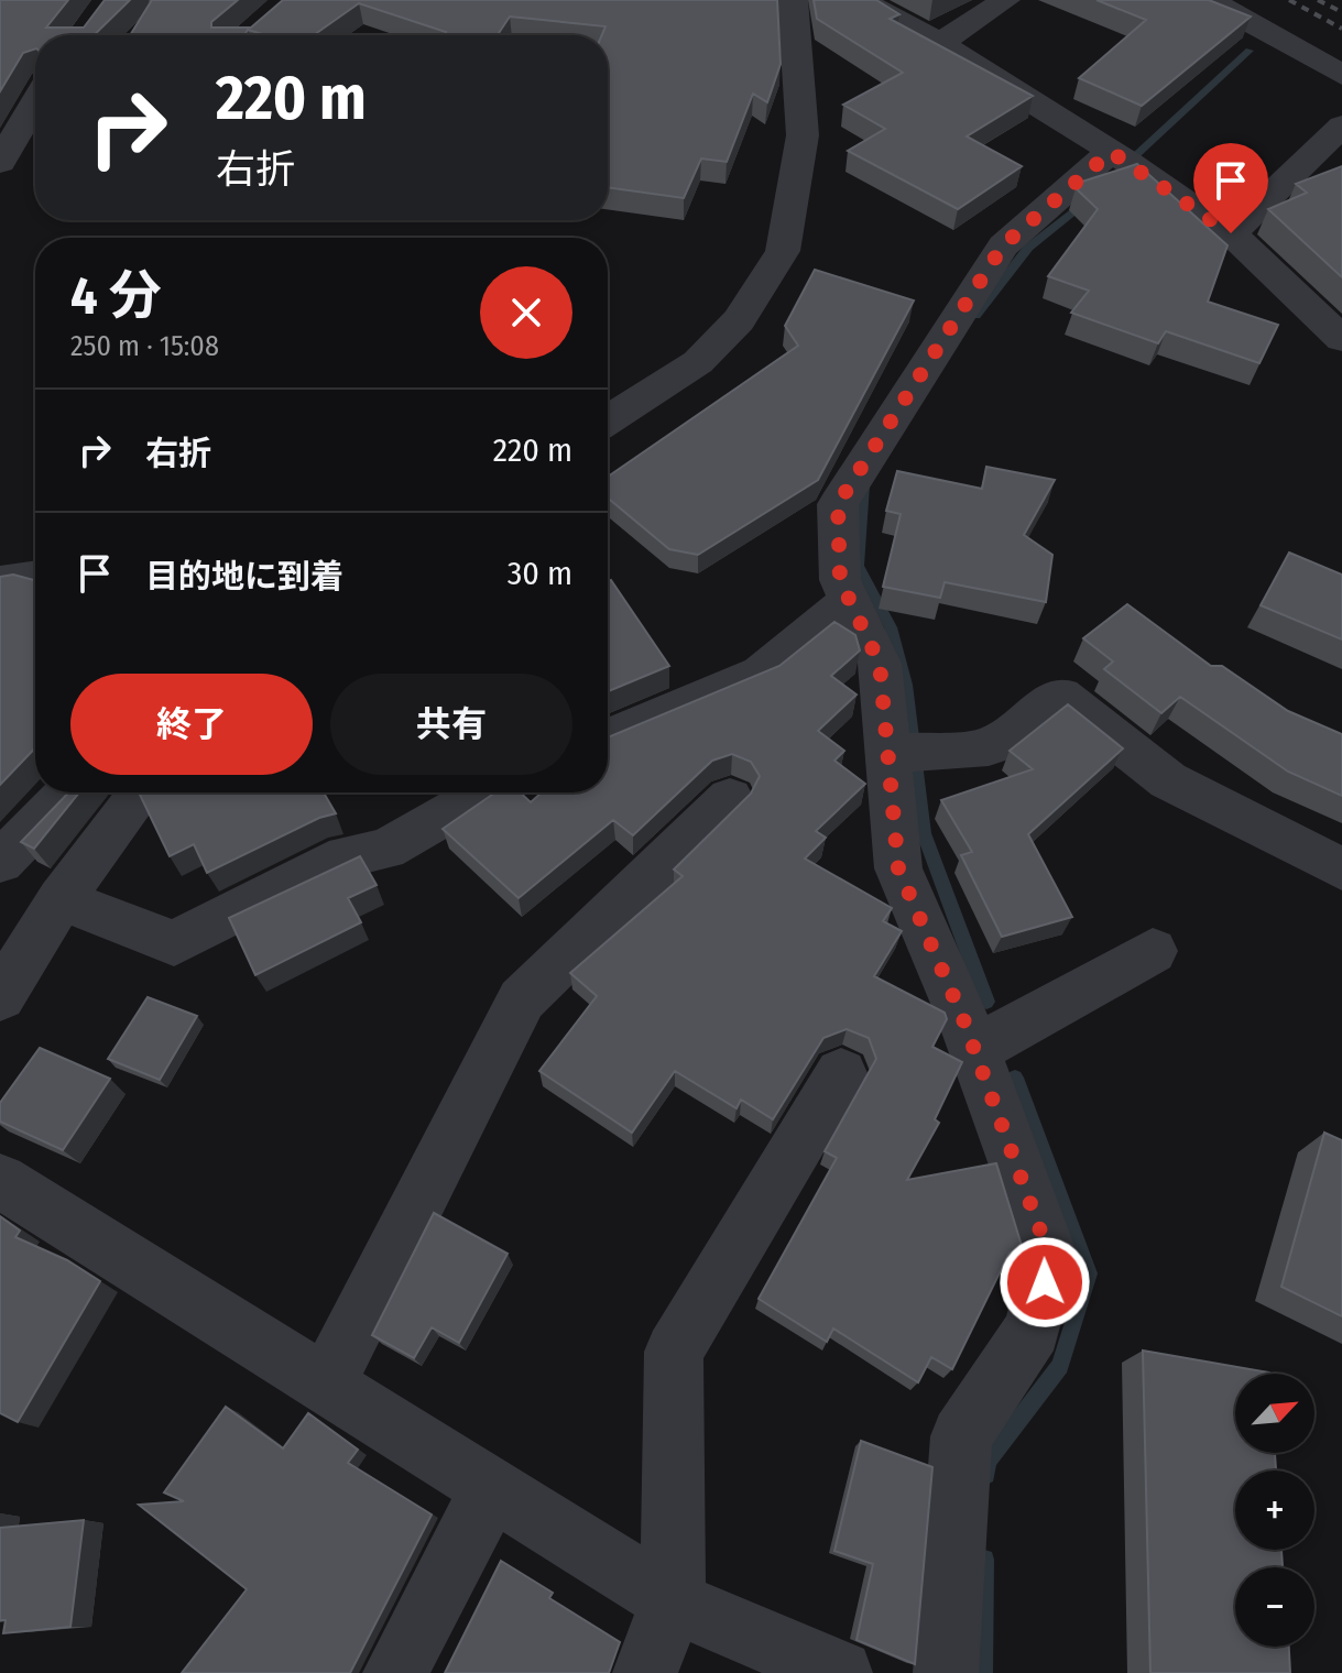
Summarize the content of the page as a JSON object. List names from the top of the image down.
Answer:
{
  "north": "top right",
  "page": {
    "turn": ["220 m", "右折"],
    "heading": ["4 分", "250 m · 15:08"],
    "list": [
      {
        "name": "右折",
        "value": "220 m"
      },
      {
        "name": "目的地に到着",
        "value": "30 m"
      }
    ],
    "buttons": ["終了", "共有"],
    "map_buttons": ["+", "−"]
  }
}
